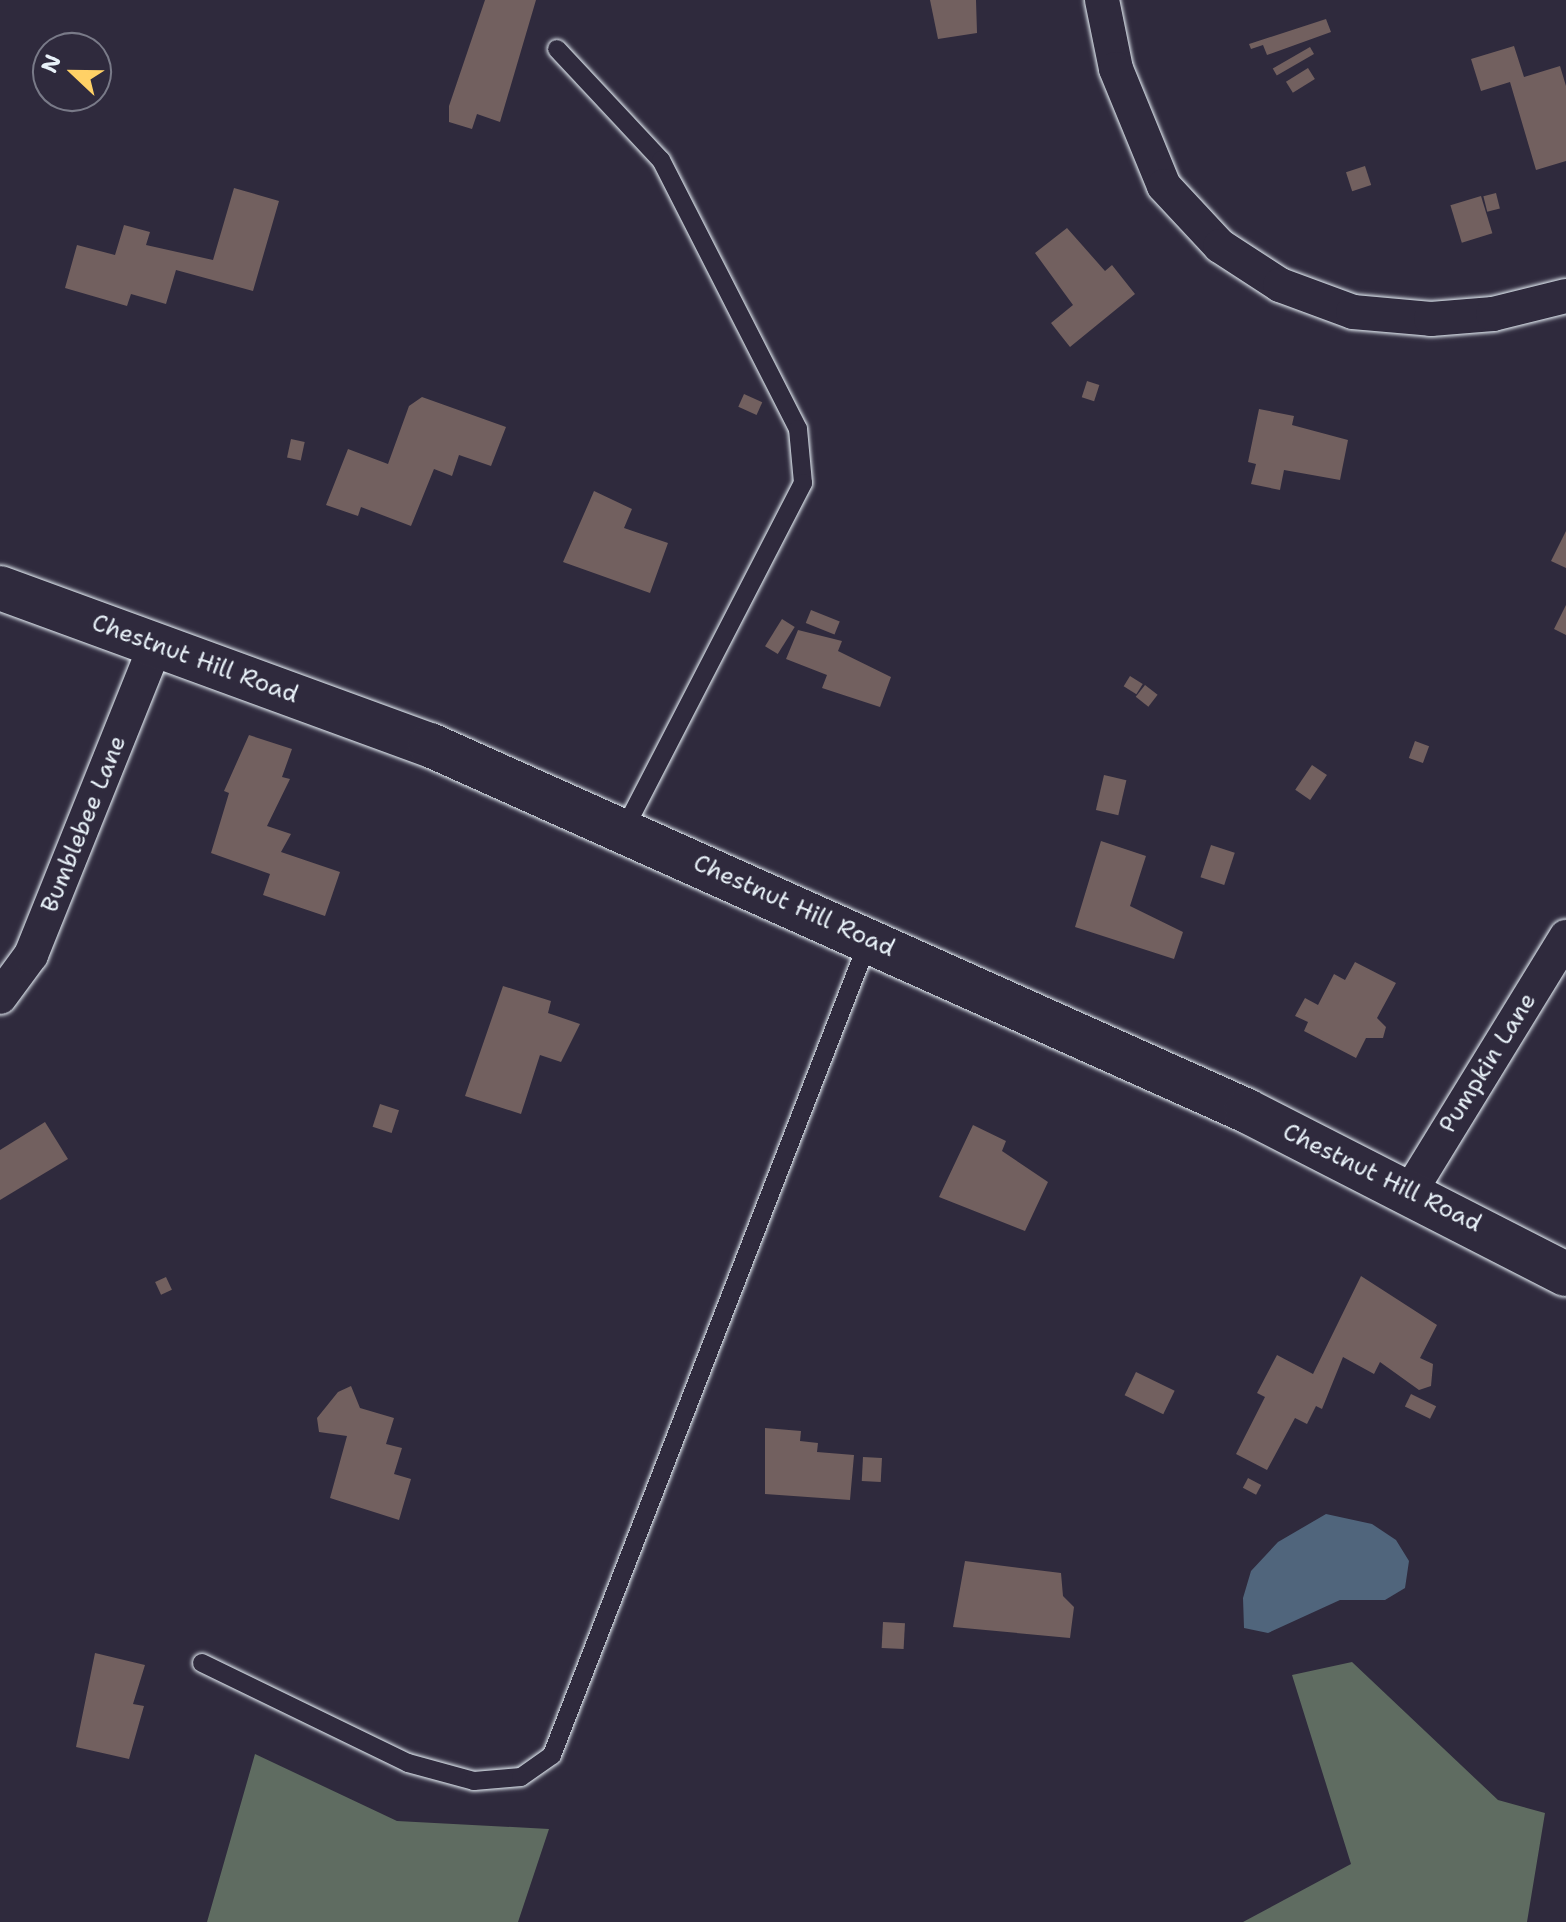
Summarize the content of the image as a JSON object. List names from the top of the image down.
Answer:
{
  "streets": {
    "main road": ["Chestnut Hill Road"],
    "street": ["Bumblebee Lane", "Pumpkin Lane"]
  },
  "crossings": [
    ["Chestnut Hill Road", "Bumblebee Lane"],
    ["Chestnut Hill Road", "Pumpkin Lane"]
  ],
  "north": "left"
}
